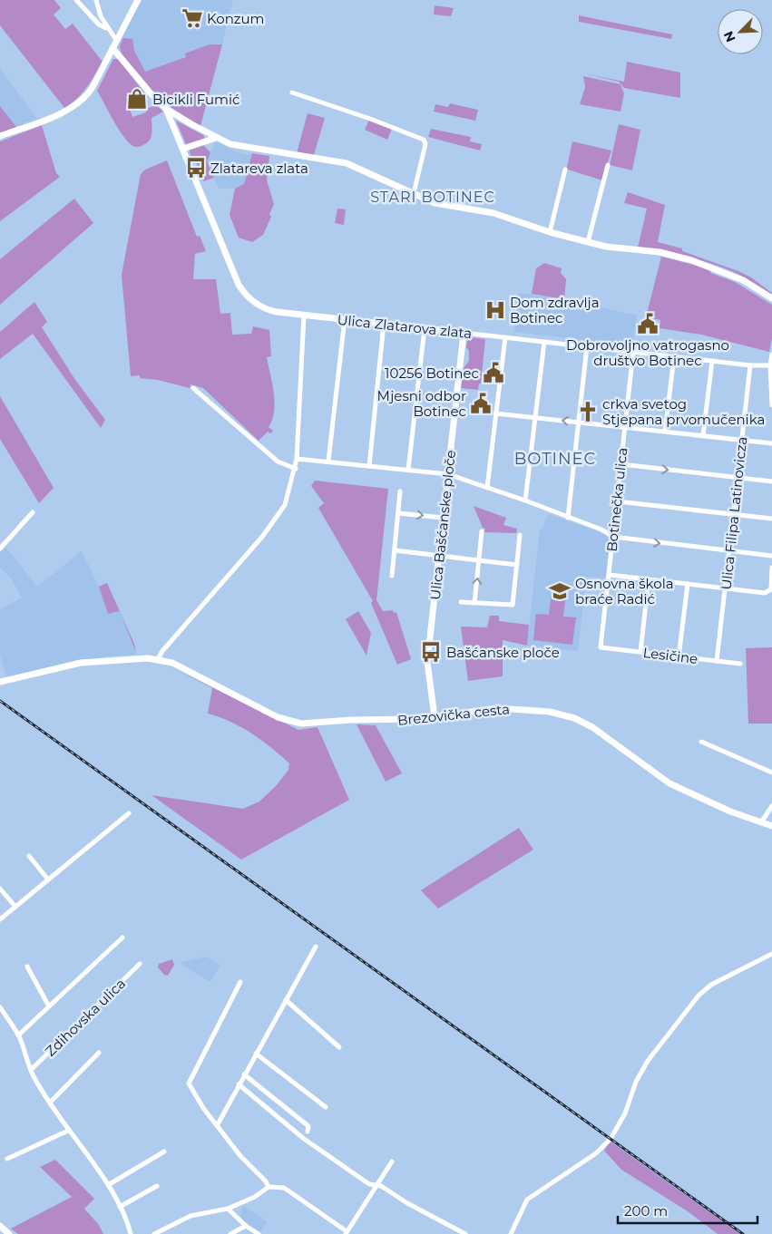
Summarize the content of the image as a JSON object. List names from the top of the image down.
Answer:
{
  "streets": {
    "street": [
      "Ulica Zlatarova zlata",
      "Botinečka ulica",
      "Ulica Filipa Latinovicza",
      "Ulica Bašćanske ploče",
      "Lesičine",
      "Brezovička cesta",
      "Zdihovska ulica"
    ]
  },
  "crossings": [
    ["Ulica Zlatarova zlata", "Botinečka ulica"],
    ["Ulica Zlatarova zlata", "Ulica Filipa Latinovicza"],
    ["Ulica Zlatarova zlata", "Ulica Bašćanske ploče"],
    ["Botinečka ulica", "Lesičine"],
    ["Ulica Filipa Latinovicza", "Lesičine"],
    ["Ulica Bašćanske ploče", "Brezovička cesta"]
  ],
  "districts": ["STARI BOTINEC", "BOTINEC"],
  "places": {
    "supermarket": ["Konzum"],
    "shop": ["Bicikli Fumić"],
    "bus stop": ["Zlatareva zlata", "Bašćanske ploče"],
    "hospital": ["Dom zdravlja Botinec"],
    "public building": ["Dobrovoljno vatrogasno društvo Botinec", "10256 Botinec", "Mjesni odbor Botinec"],
    "church": ["crkva svetog Stjepana prvomučenika"],
    "school or university": ["Osnovna škola braće Radić"]
  },
  "scale_bar": "200 m",
  "north": "bottom left"
}
